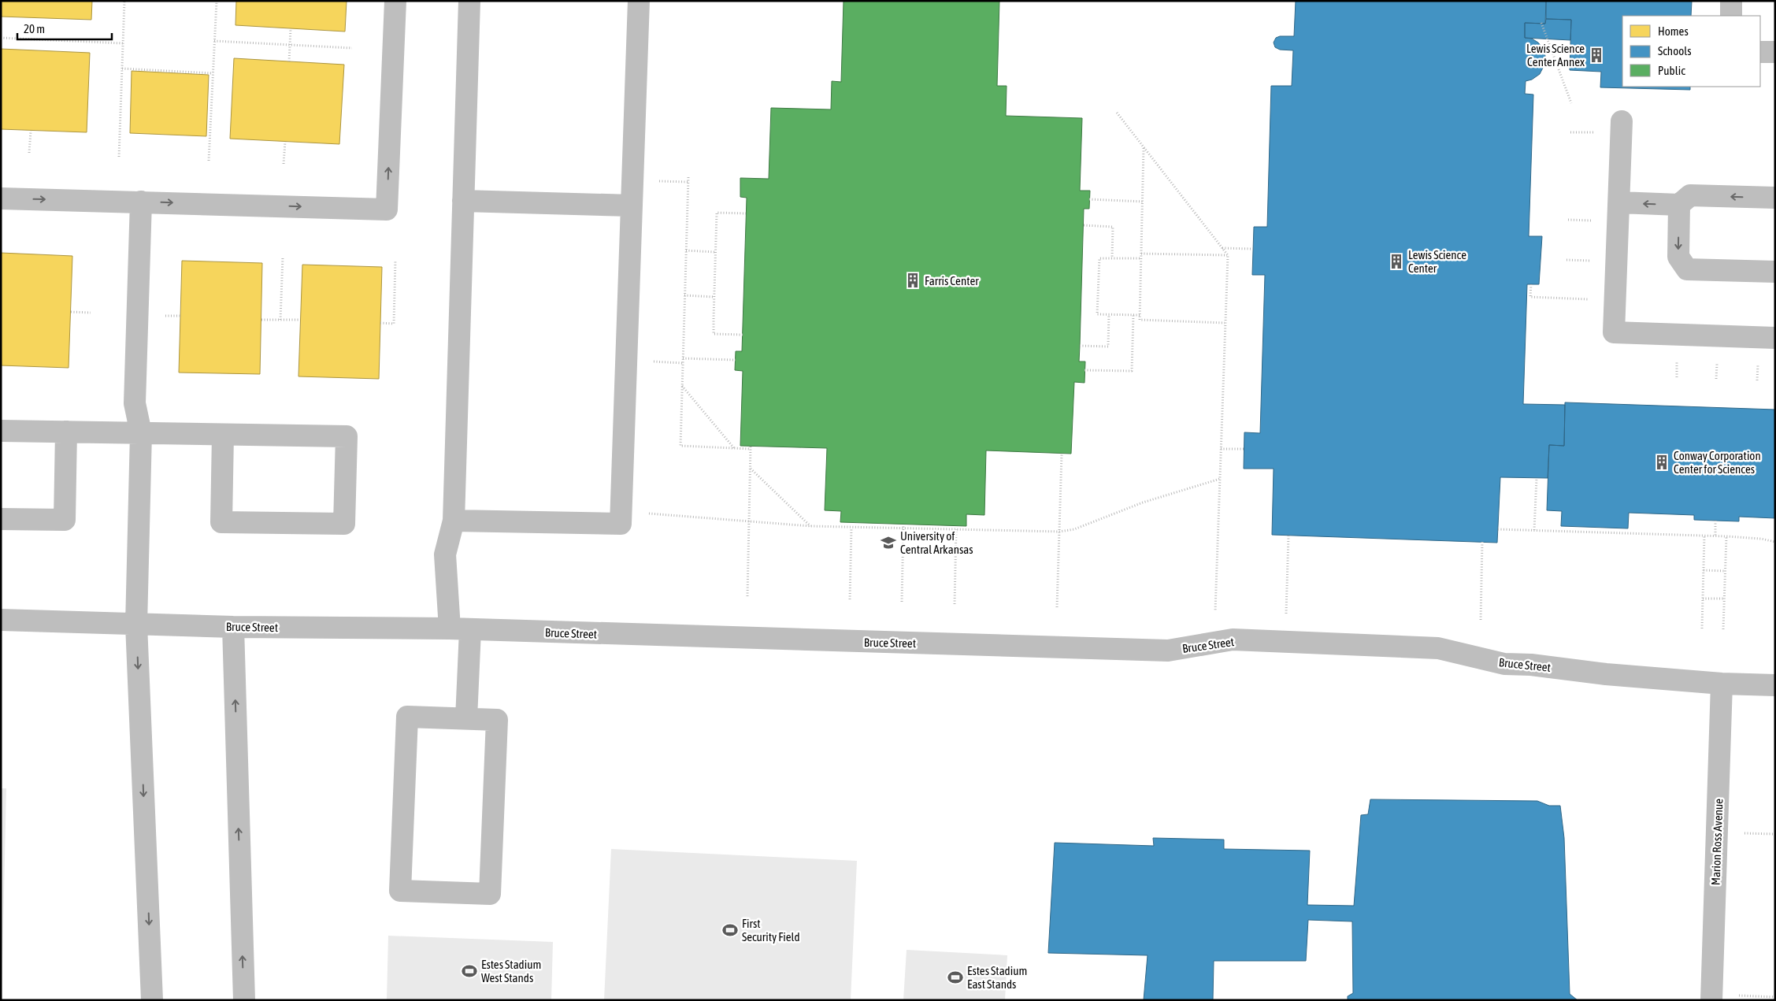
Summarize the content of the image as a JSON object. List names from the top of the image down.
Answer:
{
  "streets": {
    "street": ["Bruce Street", "Marion Ross Avenue"]
  },
  "crossings": [
    ["Bruce Street", "Marion Ross Avenue"]
  ],
  "places": {
    "building": [
      "Lewis Science Center Annex",
      "Lewis Science Center",
      "Farris Center",
      "Conway Corporation Center for Sciences"
    ],
    "school or university": ["University of Central Arkansas"],
    "sports": ["First Security Field", "Estes Stadium West Stands", "Estes Stadium East Stands"]
  },
  "legend": ["Homes", "Schools", "Public"],
  "scale_bar": "20 m"
}
